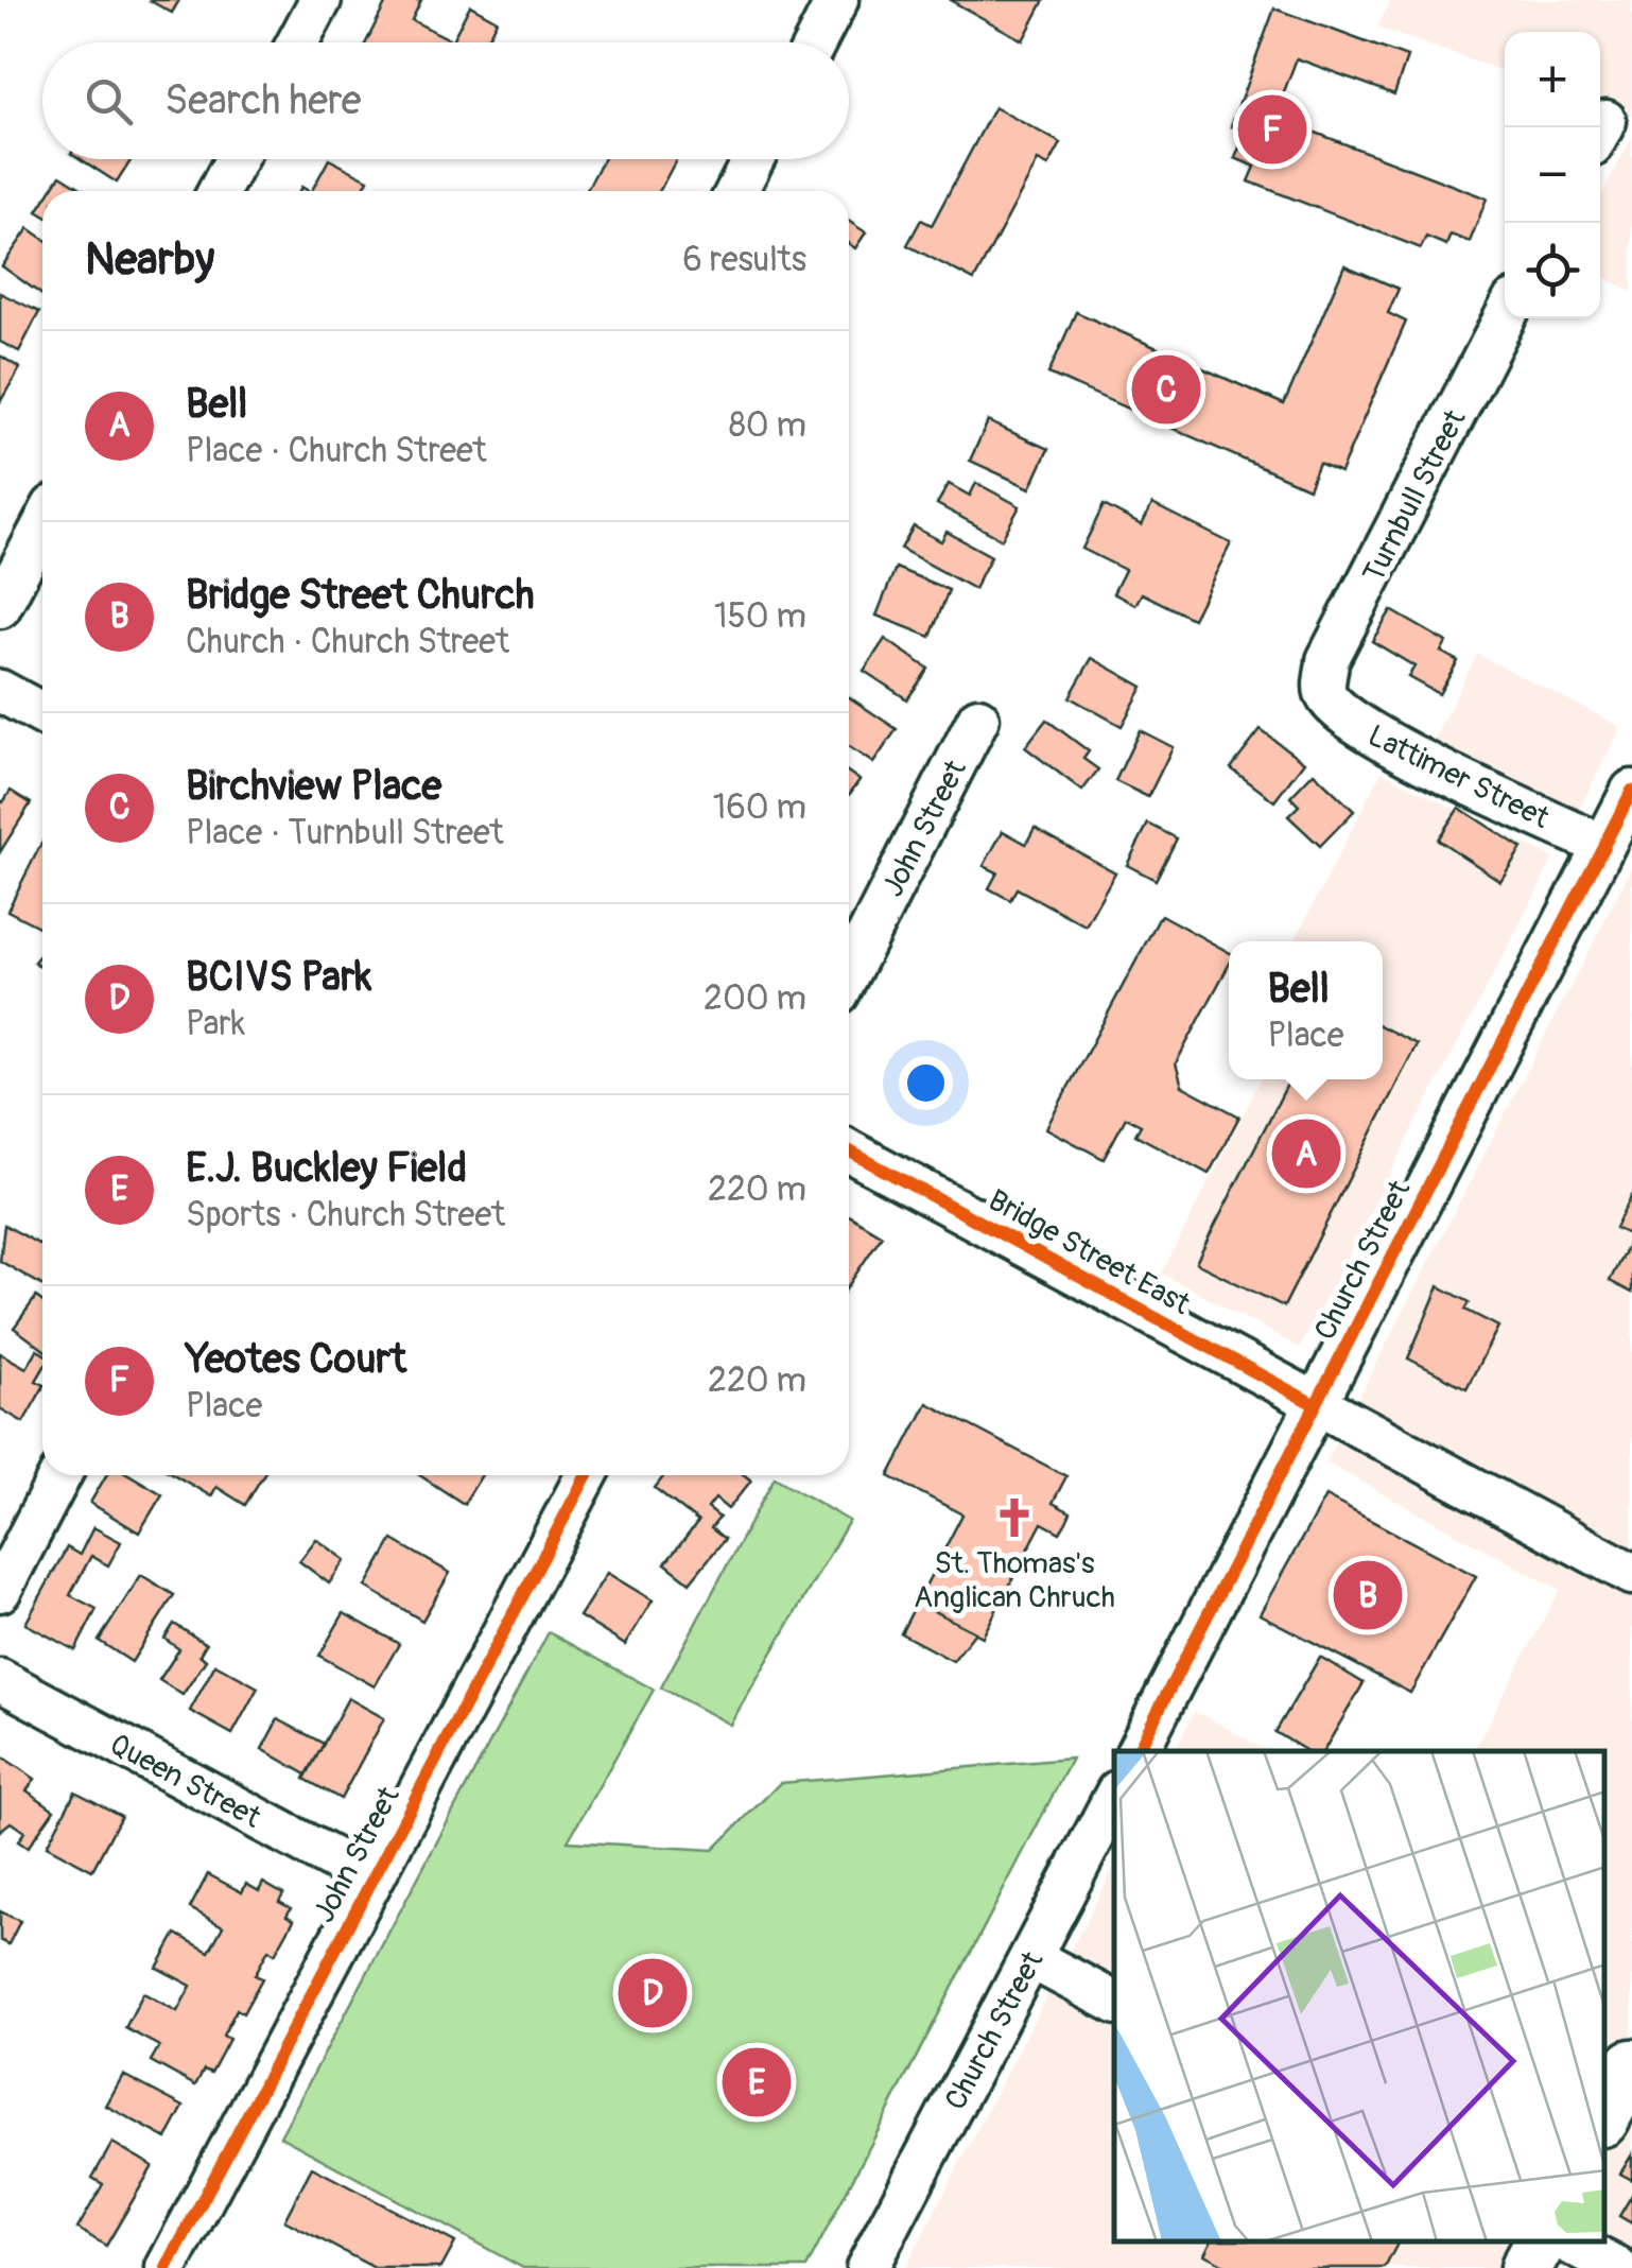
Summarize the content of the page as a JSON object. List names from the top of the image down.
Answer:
{
  "streets": {
    "street": [
      "Turnbull Street",
      "Lattimer Street",
      "John Street",
      "Bridge Street East",
      "Church Street",
      "Queen Street"
    ]
  },
  "crossings": [
    ["Turnbull Street", "Lattimer Street"],
    ["Lattimer Street", "Church Street"],
    ["John Street", "Queen Street"],
    ["Bridge Street East", "Church Street"]
  ],
  "places": {
    "church": ["St. Thomas's Anglican Chruch"]
  },
  "page": {
    "map_buttons": ["+", "−"],
    "search": "Search here",
    "pins": [
      "F",
      "C",
      "A",
      "B",
      "D",
      "E"
    ],
    "heading": ["Nearby", "6 results"],
    "list": [
      {
        "mark": "A",
        "name": "Bell",
        "note": "Place · Church Street",
        "value": "80 m"
      },
      {
        "mark": "B",
        "name": "Bridge Street Church",
        "note": "Church · Church Street",
        "value": "150 m"
      },
      {
        "mark": "C",
        "name": "Birchview Place",
        "note": "Place · Turnbull Street",
        "value": "160 m"
      },
      {
        "mark": "D",
        "name": "BCIVS Park",
        "note": "Park",
        "value": "200 m"
      },
      {
        "mark": "E",
        "name": "E.J. Buckley Field",
        "note": "Sports · Church Street",
        "value": "220 m"
      },
      {
        "mark": "F",
        "name": "Yeotes Court",
        "note": "Place",
        "value": "220 m"
      }
    ],
    "popup": ["Bell", "Place"]
  }
}
